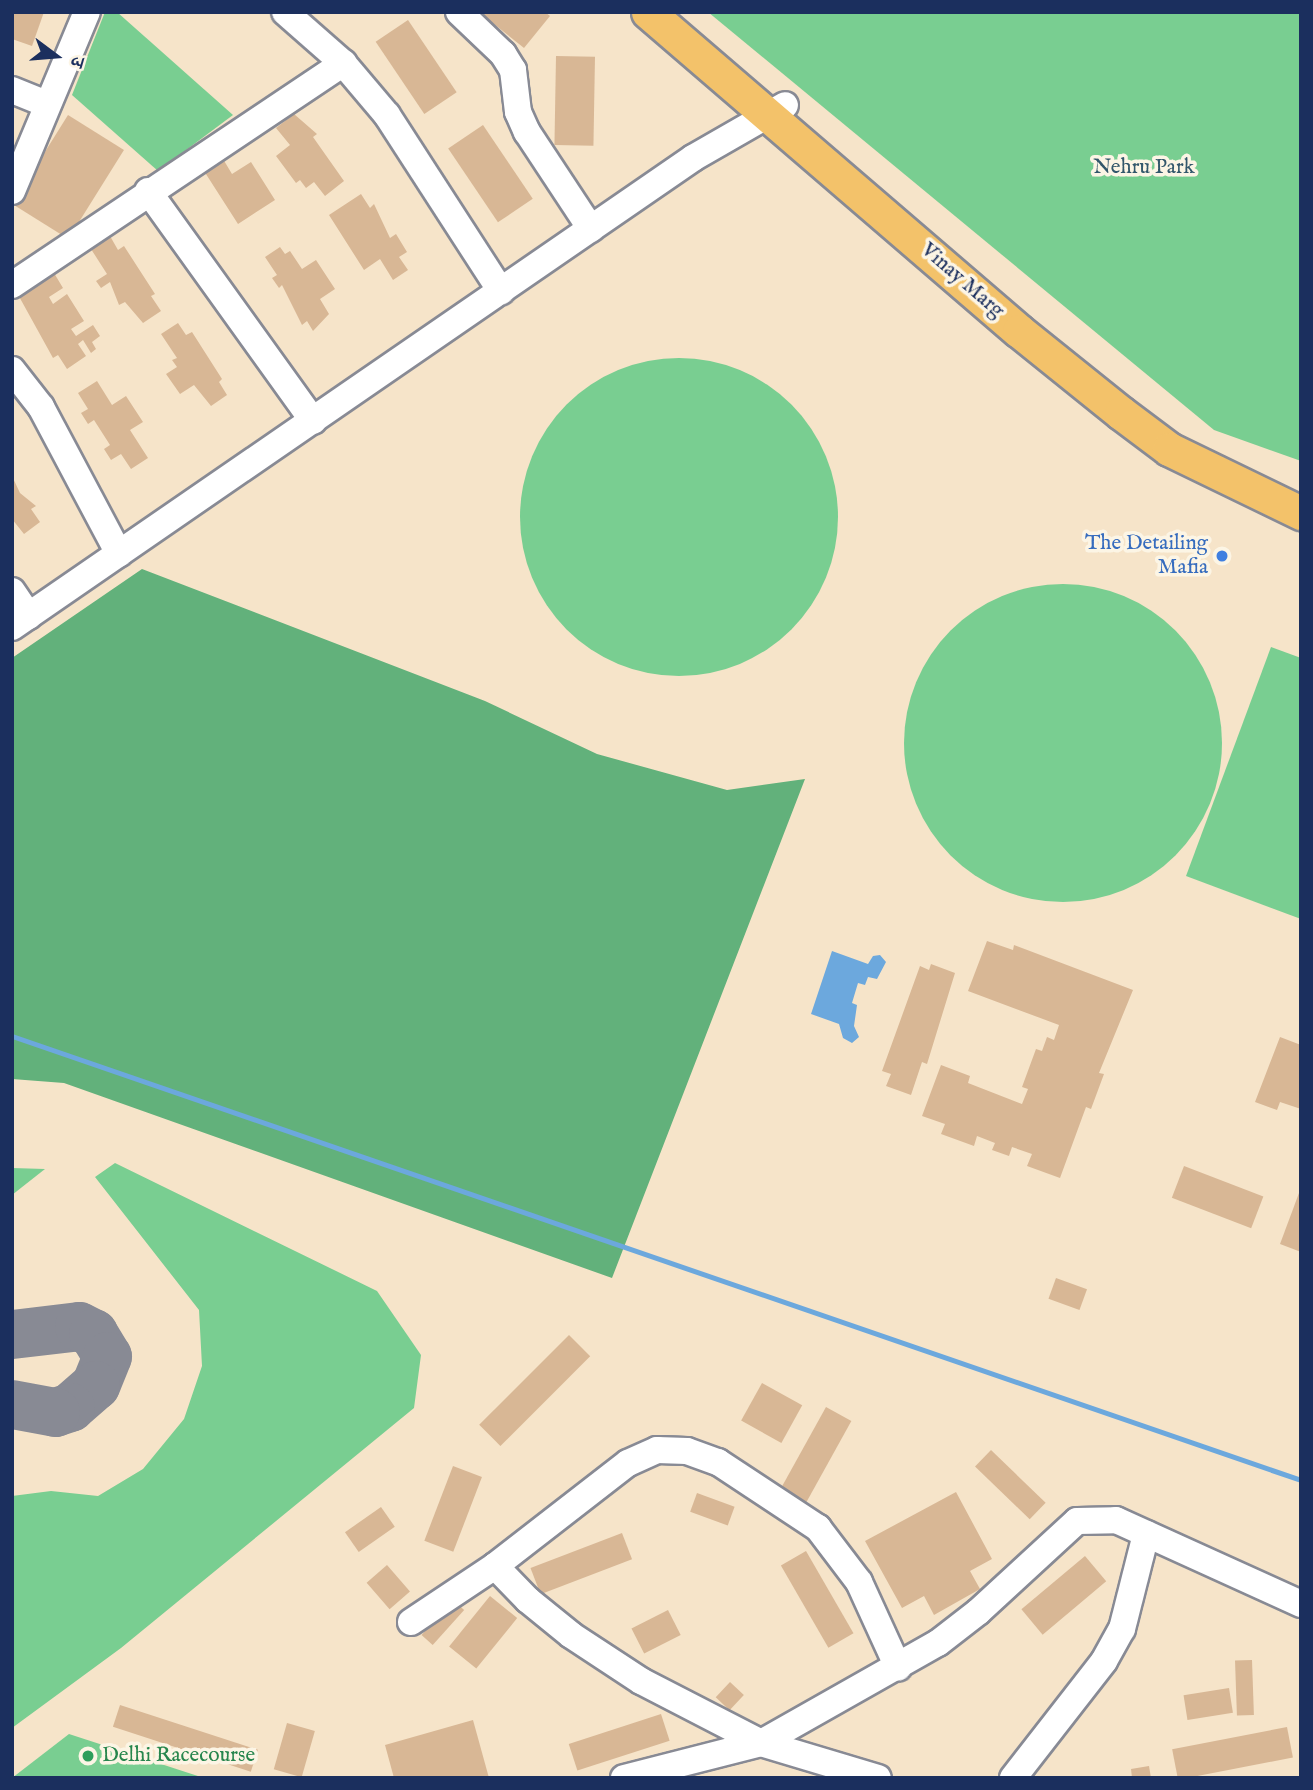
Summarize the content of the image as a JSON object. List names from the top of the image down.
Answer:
{
  "streets": {
    "main road": ["Vinay Marg"]
  },
  "parks": ["Nehru Park"],
  "places": ["The Detailing Mafia", "Delhi Racecourse"],
  "north": "right"
}
